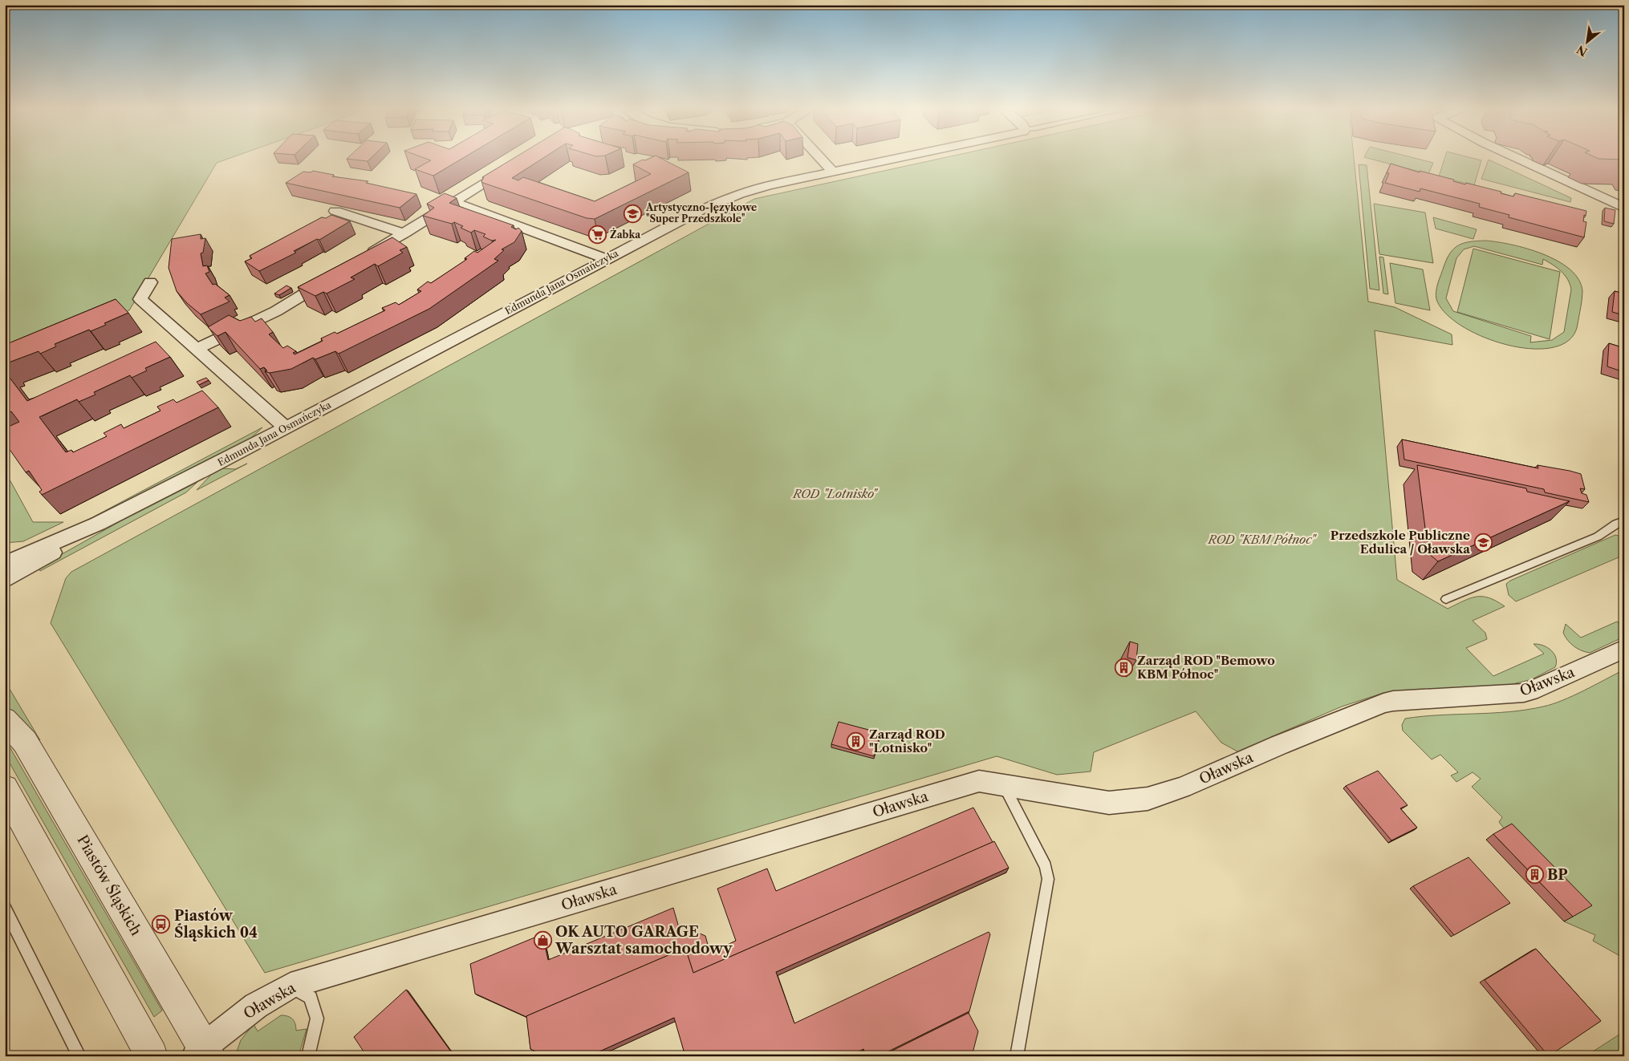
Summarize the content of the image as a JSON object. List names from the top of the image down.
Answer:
{
  "streets": {
    "street": ["Edmunda Jana Osmańczyka", "Oławska", "Piastów Śląskich"]
  },
  "crossings": [
    ["Oławska", "Piastów Śląskich"]
  ],
  "parks": ["ROD \"Lotnisko\"", "ROD \"KBM Północ\""],
  "places": {
    "school or university": ["Artystyczno-Językowe \"Super Przedszkole\"", "Przedszkole Publiczne Edulica / Oławska"],
    "supermarket": ["Żabka"],
    "building": ["Zarząd ROD \"Bemowo KBM Północ\"", "Zarząd ROD \"Lotnisko\"", "BP"],
    "bus stop": ["Piastów Śląskich 04"],
    "shop": ["OK AUTO GARAGE Warsztat samochodowy"]
  },
  "north": "bottom left"
}
